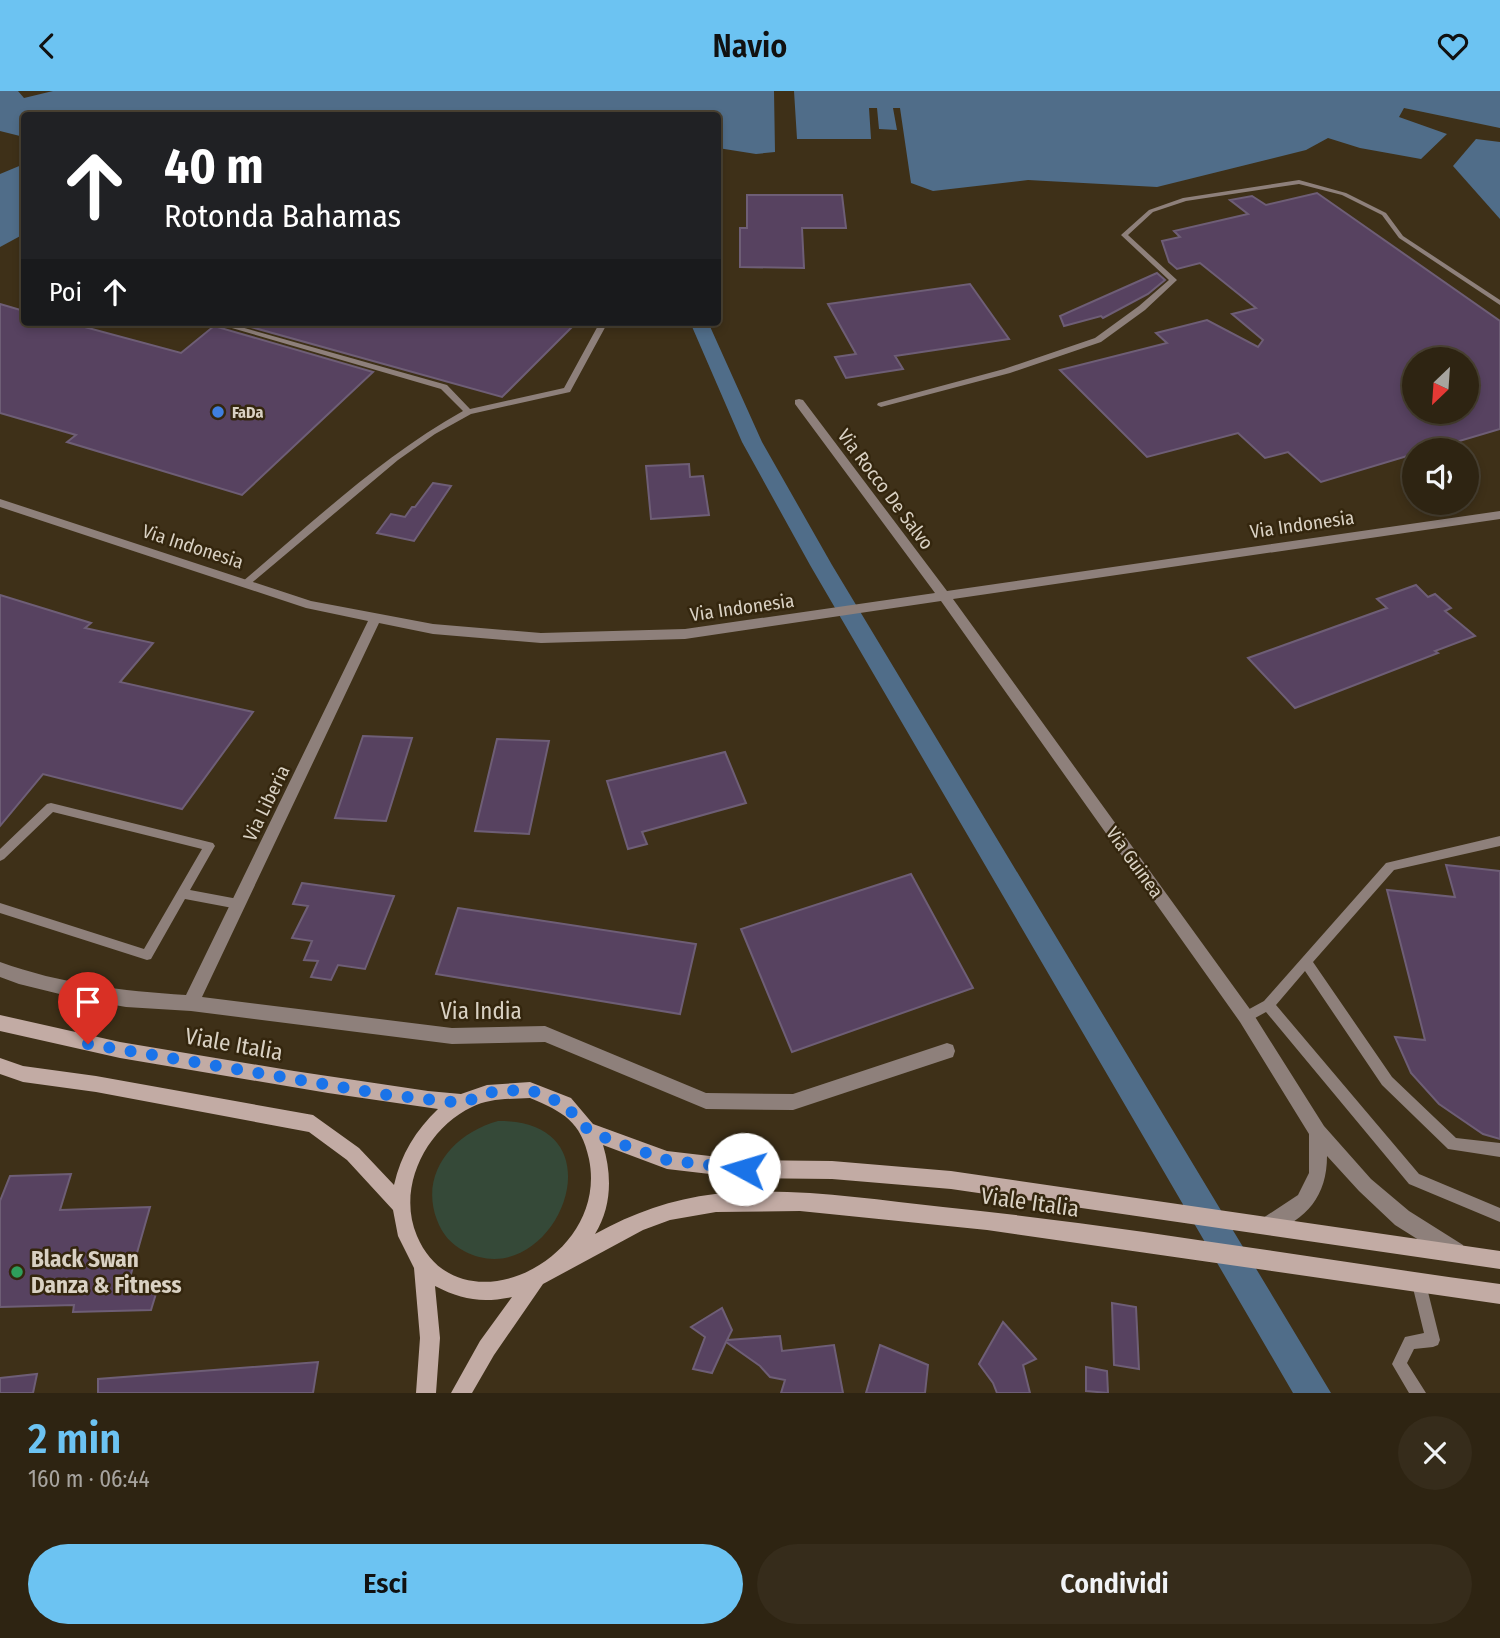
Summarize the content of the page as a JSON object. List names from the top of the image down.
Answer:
{
  "streets": {
    "main road": ["Viale Italia"],
    "street": [
      "Via Rocco De Salvo",
      "Via Indonesia",
      "Via Liberia",
      "Via Guinea",
      "Via India"
    ]
  },
  "crossings": [
    ["Via Rocco De Salvo", "Via Indonesia"],
    ["Via Rocco De Salvo", "Via Guinea"],
    ["Via Indonesia", "Via Liberia"],
    ["Via Indonesia", "Via Guinea"],
    ["Via Liberia", "Via India"],
    ["Via Guinea", "Viale Italia"]
  ],
  "places": ["FaDa", "Black Swan Danza & Fitness"],
  "north": "bottom left",
  "page": {
    "header": "Navio",
    "turn": ["40 m", "Rotonda Bahamas"],
    "then": "Poi",
    "heading": ["2 min", "160 m · 06:44"],
    "buttons": ["Esci", "Condividi"]
  }
}
